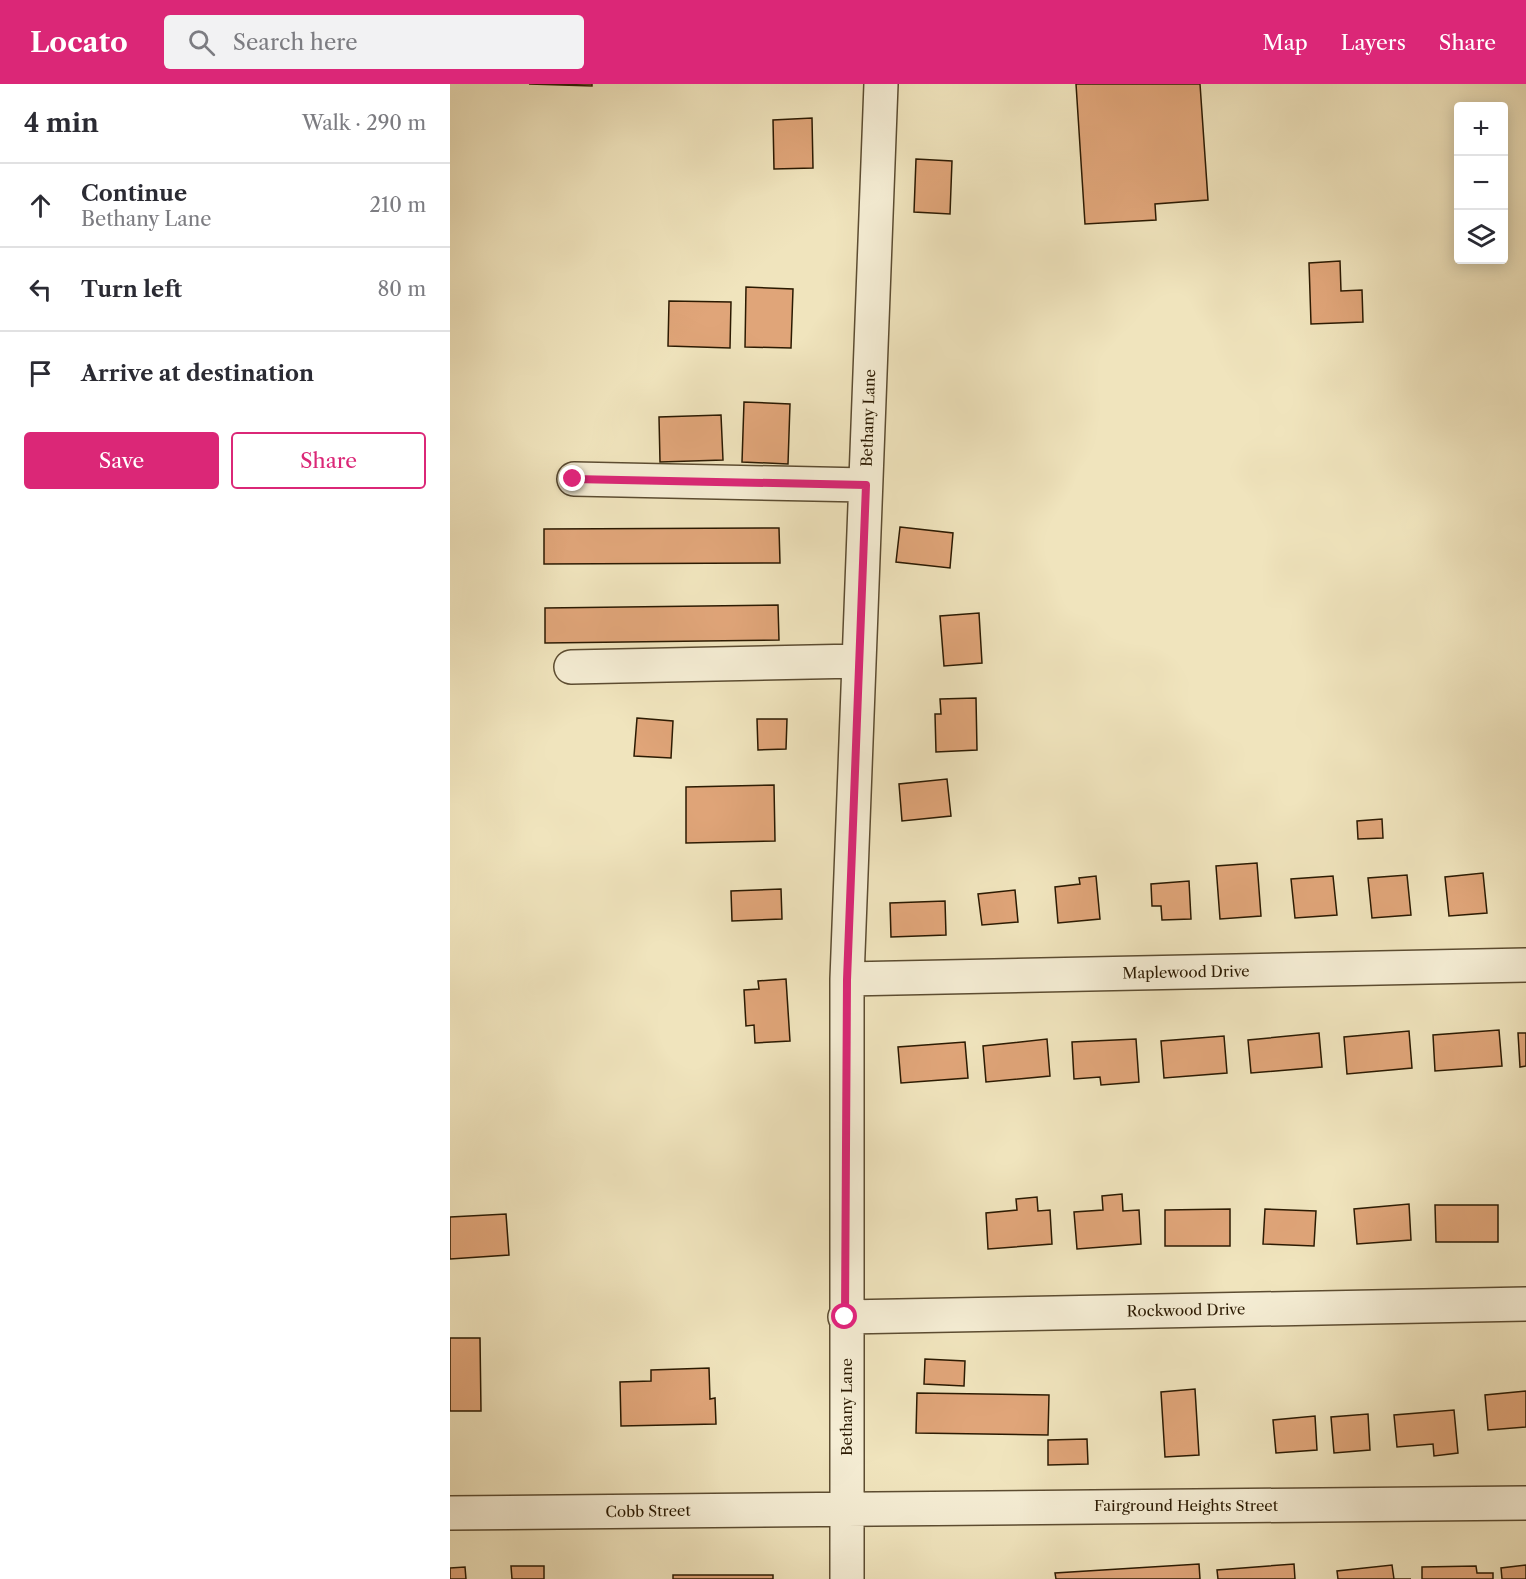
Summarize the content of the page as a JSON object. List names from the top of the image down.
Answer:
{
  "streets": {
    "street": [
      "Bethany Lane",
      "Maplewood Drive",
      "Rockwood Drive",
      "Fairground Heights Street",
      "Cobb Street"
    ]
  },
  "crossings": [
    ["Bethany Lane", "Maplewood Drive"],
    ["Bethany Lane", "Rockwood Drive"],
    ["Bethany Lane", "Fairground Heights Street"],
    ["Bethany Lane", "Cobb Street"],
    ["Fairground Heights Street", "Cobb Street"]
  ],
  "page": {
    "header": "Locato",
    "search": "Search here",
    "nav": ["Map", "Layers", "Share"],
    "heading": ["4 min", "Walk · 290 m"],
    "map_buttons": ["+", "−"],
    "list": [
      ["Continue", "Bethany Lane", "210 m"],
      ["Turn left", "80 m"],
      "Arrive at destination"
    ],
    "buttons": ["Save", "Share"]
  }
}
